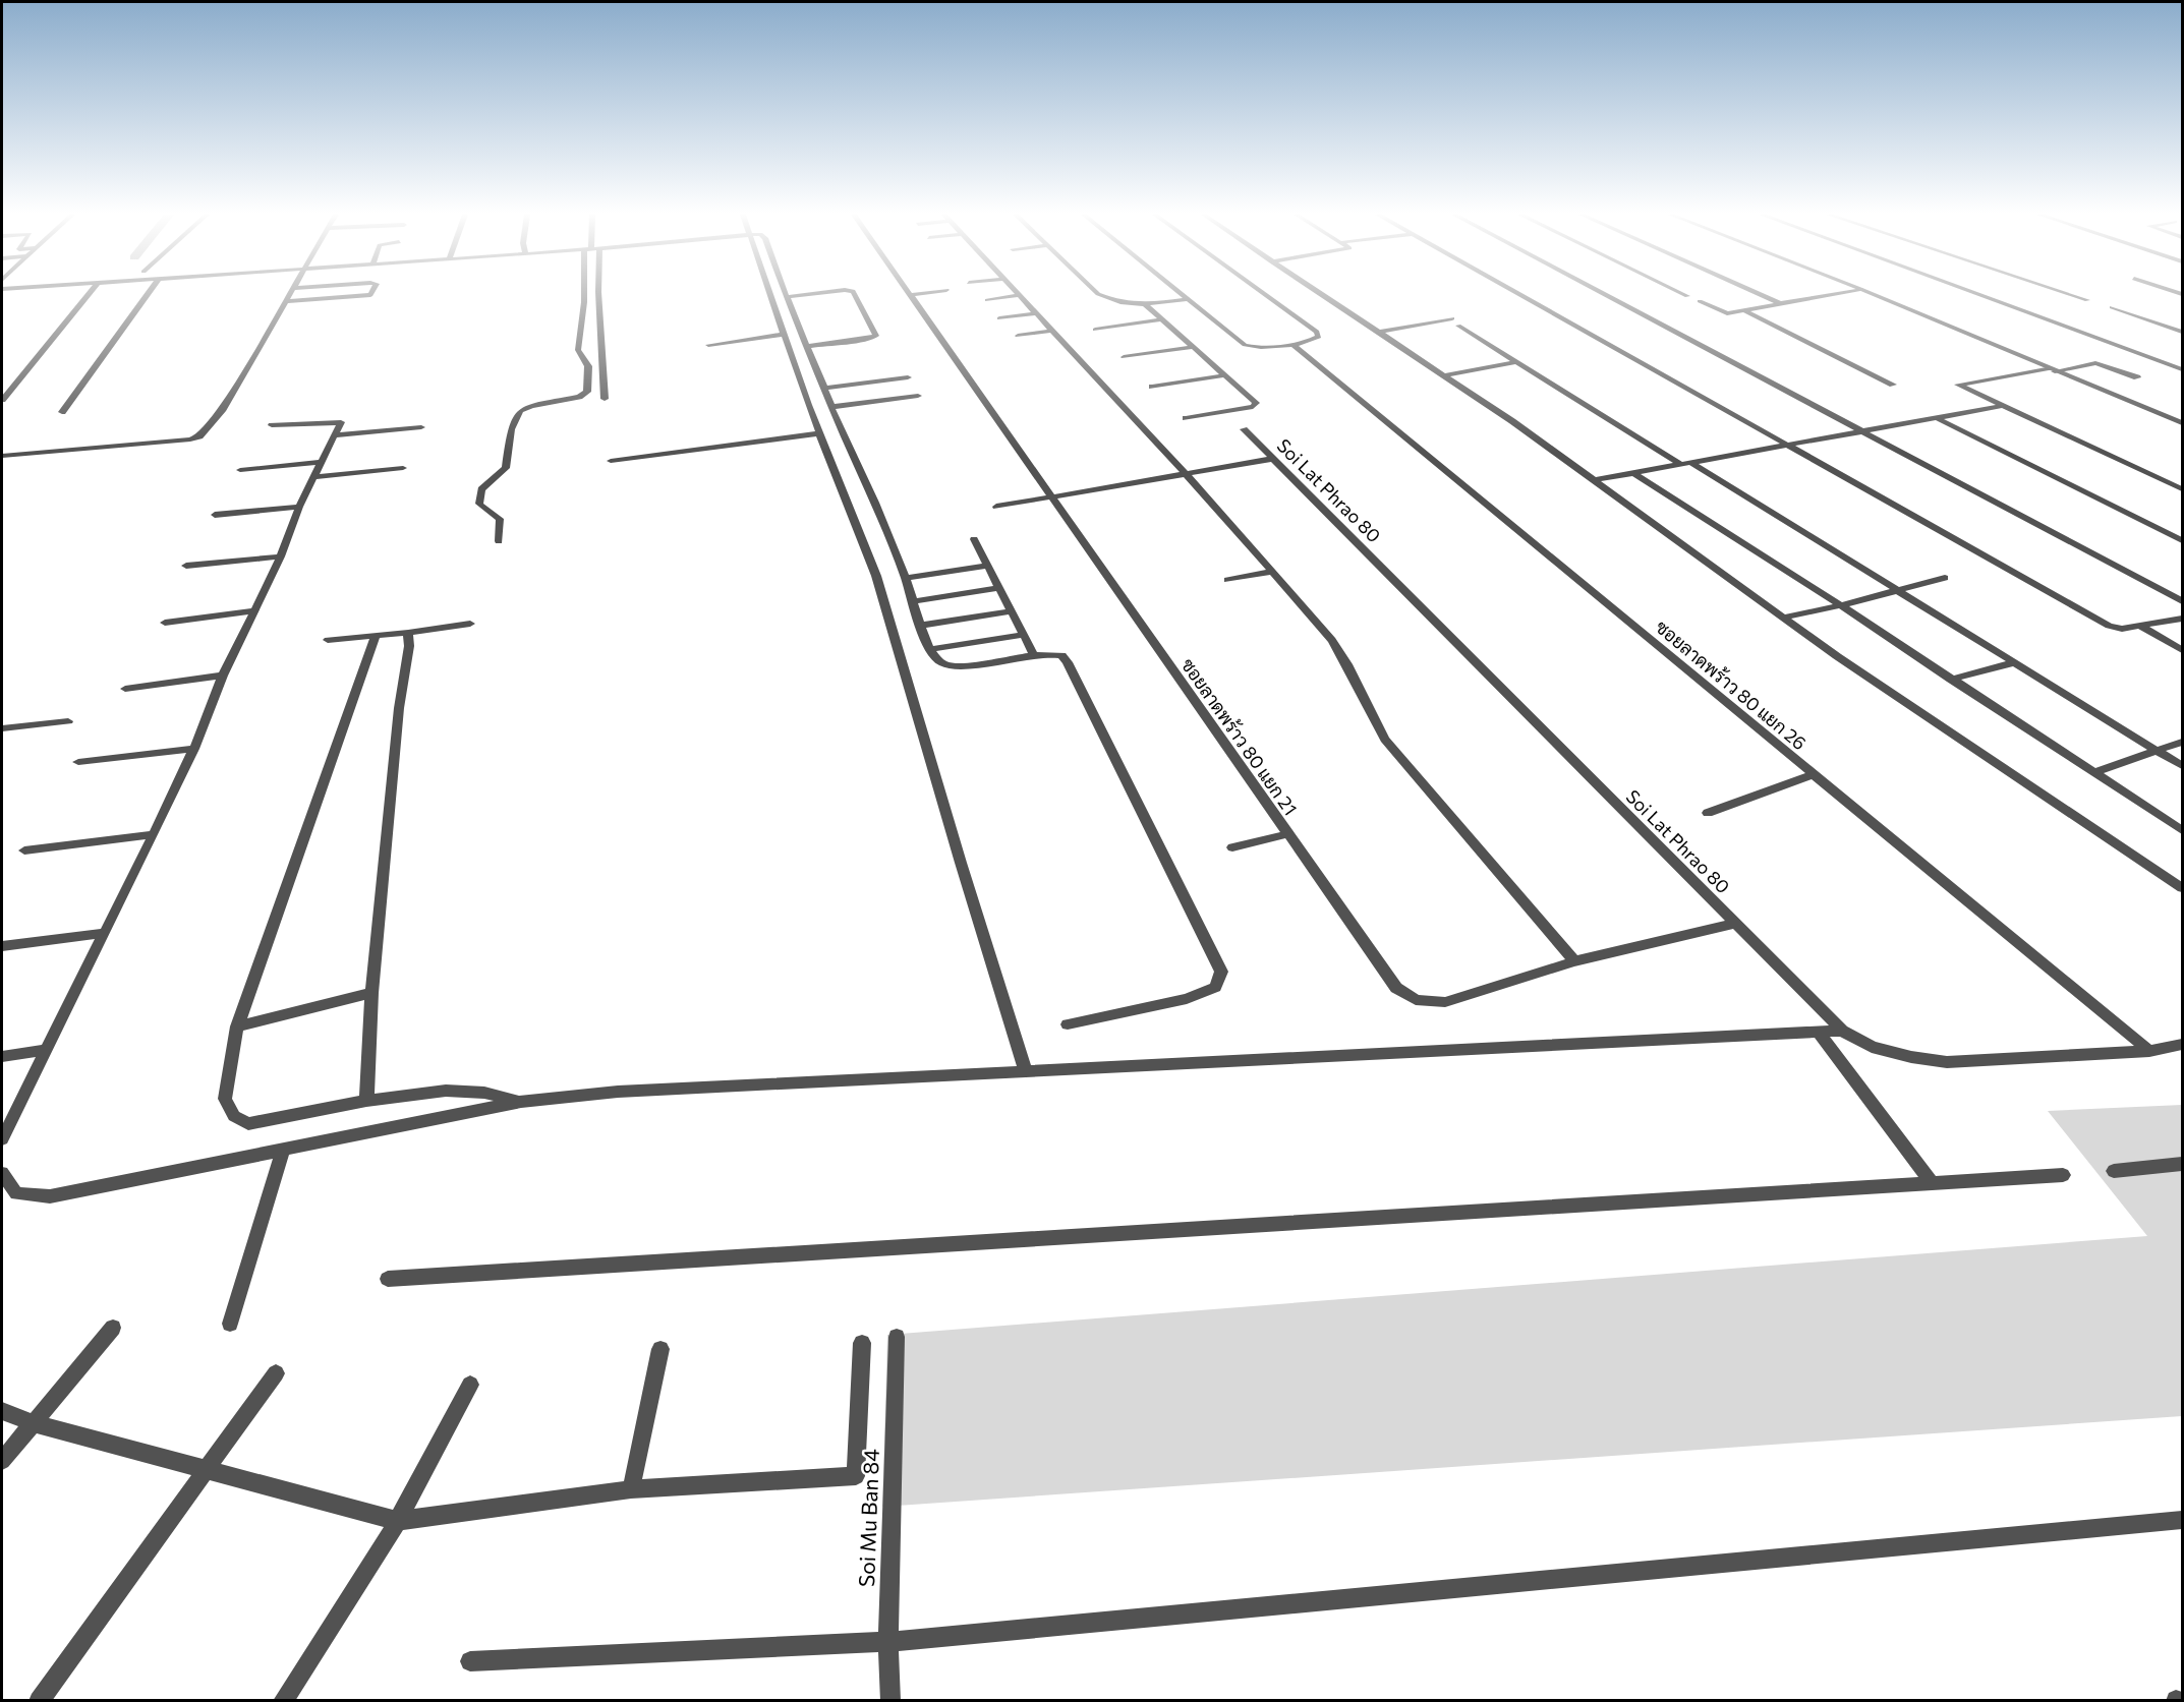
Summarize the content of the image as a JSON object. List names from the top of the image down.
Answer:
{
  "streets": {
    "street": [
      "Soi Lat Phrao 80",
      "ซอยลาดพร้าว 80 แยก 26",
      "ซอยลาดพร้าว 80 แยก 21",
      "Soi Mu Ban 84"
    ]
  },
  "crossings": [
    ["Soi Lat Phrao 80", "ซอยลาดพร้าว 80 แยก 26"],
    ["Soi Lat Phrao 80", "ซอยลาดพร้าว 80 แยก 21"]
  ]
}
